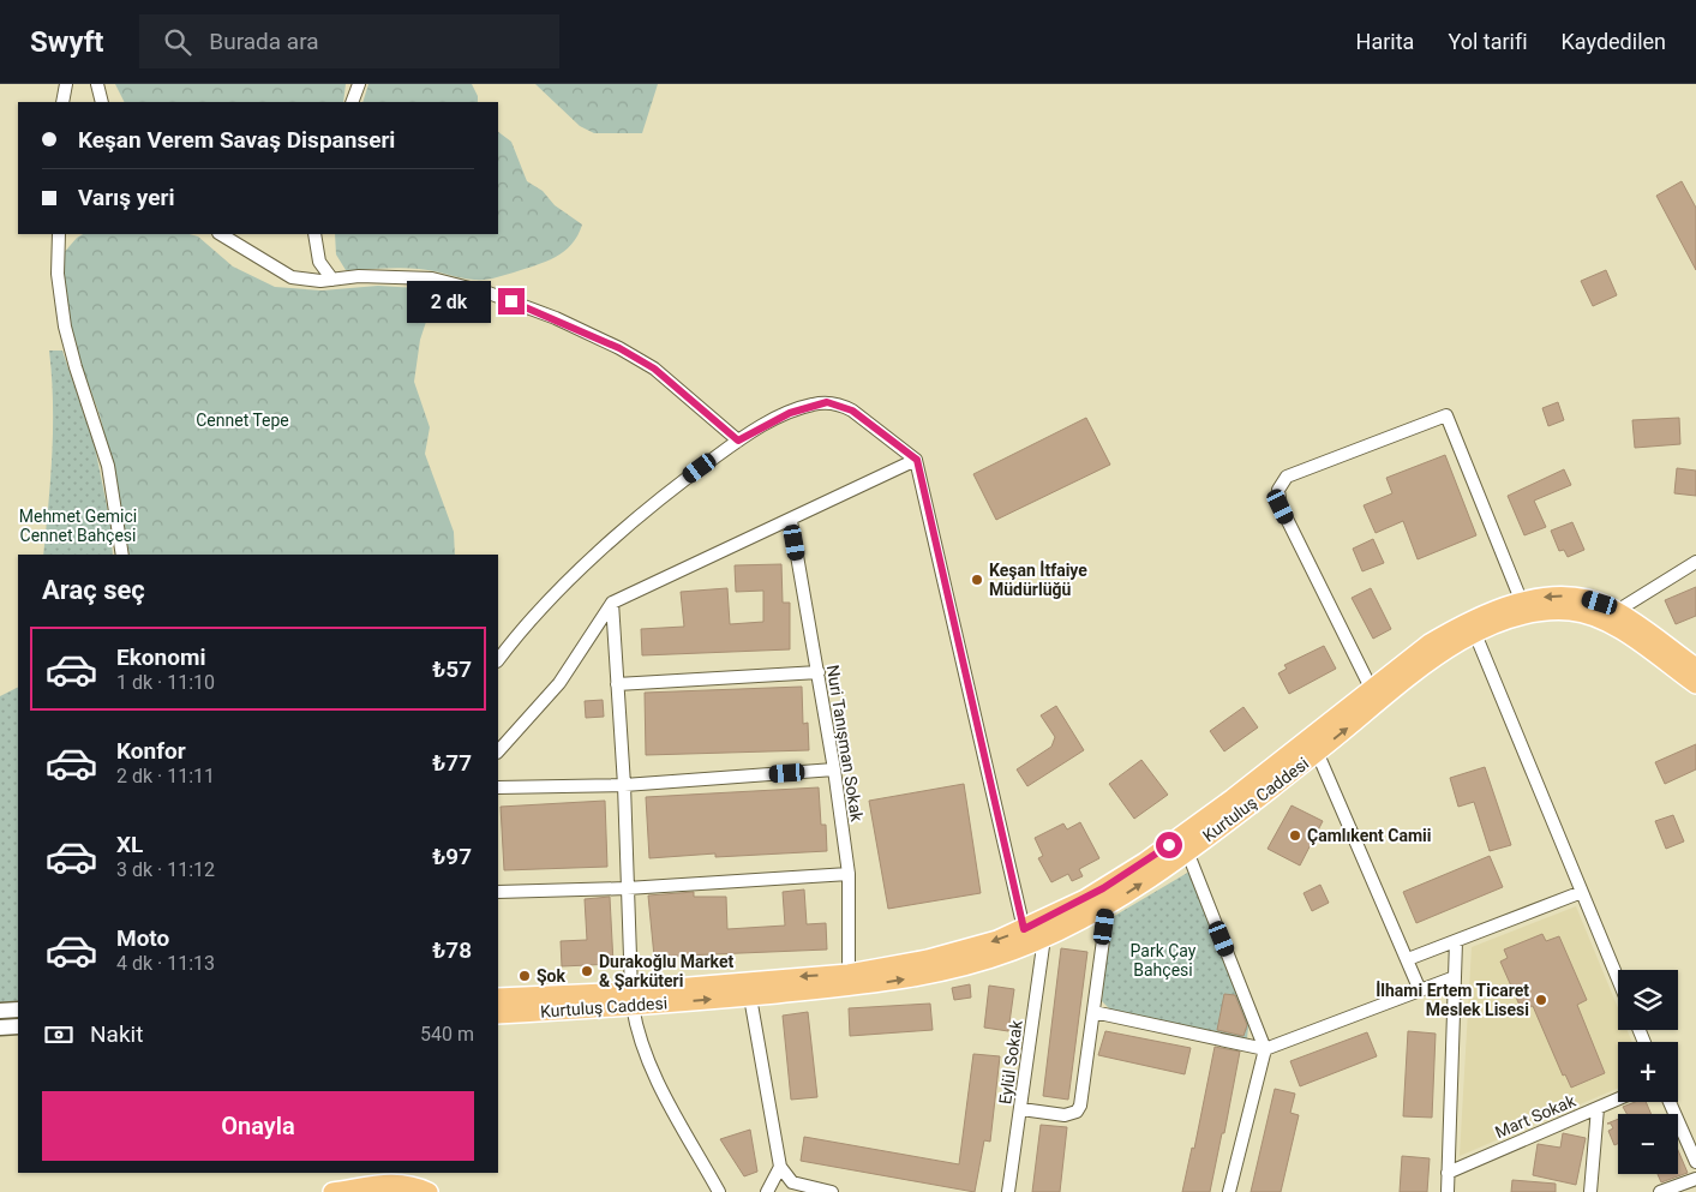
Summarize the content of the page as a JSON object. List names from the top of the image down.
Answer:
{
  "streets": {
    "main road": ["Kurtuluş Caddesi"],
    "street": ["Nuri Tanışman Sokak", "Eylül Sokak", "Mart Sokak"]
  },
  "crossings": [
    ["Nuri Tanışman Sokak", "Kurtuluş Caddesi"],
    ["Kurtuluş Caddesi", "Eylül Sokak"]
  ],
  "parks": ["Cennet Tepe", "Mehmet Gemici Cennet Bahçesi", "Park Çay Bahçesi"],
  "places": [
    "Keşan İtfaiye Müdürlüğü",
    "Çamlıkent Camii",
    "Durakoğlu Market & Şarküteri",
    "Şok",
    "İlhami Ertem Ticaret Meslek Lisesi"
  ],
  "page": {
    "header": "Swyft",
    "search": "Burada ara",
    "nav": ["Harita", "Yol tarifi", "Kaydedilen"],
    "banner": ["Keşan Verem Savaş Dispanseri", "Varış yeri"],
    "bubble": "2 dk",
    "heading": "Araç seç",
    "list": [
      {
        "name": "Ekonomi",
        "note": "1 dk · 11:10",
        "value": "₺57"
      },
      {
        "name": "Konfor",
        "note": "2 dk · 11:11",
        "value": "₺77"
      },
      {
        "name": "XL",
        "note": "3 dk · 11:12",
        "value": "₺97"
      },
      {
        "name": "Moto",
        "note": "4 dk · 11:13",
        "value": "₺78"
      }
    ],
    "map_buttons": ["+", "−"],
    "pay": ["Nakit", "540 m"],
    "buttons": "Onayla"
  }
}
